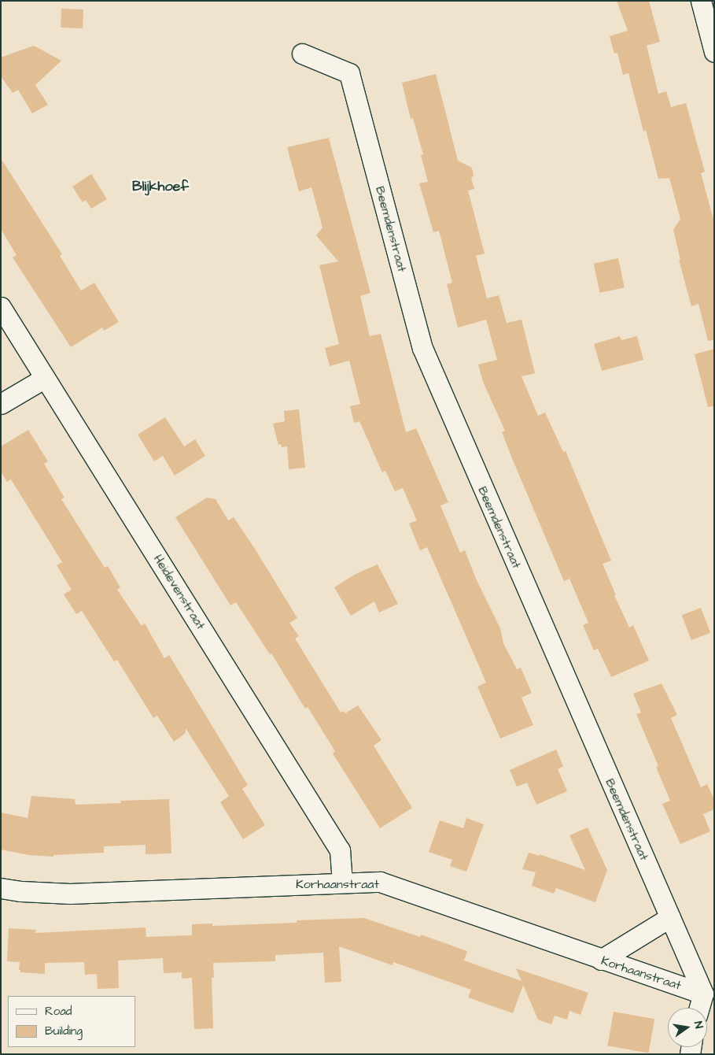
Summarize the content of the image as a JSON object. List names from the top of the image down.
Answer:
{
  "streets": {
    "street": ["Beemdenstraat", "Heidevenstraat", "Korhaanstraat"]
  },
  "crossings": [
    ["Beemdenstraat", "Korhaanstraat"],
    ["Heidevenstraat", "Korhaanstraat"]
  ],
  "districts": ["Blijkhoef"],
  "legend": ["Road", "Building"],
  "north": "right"
}
